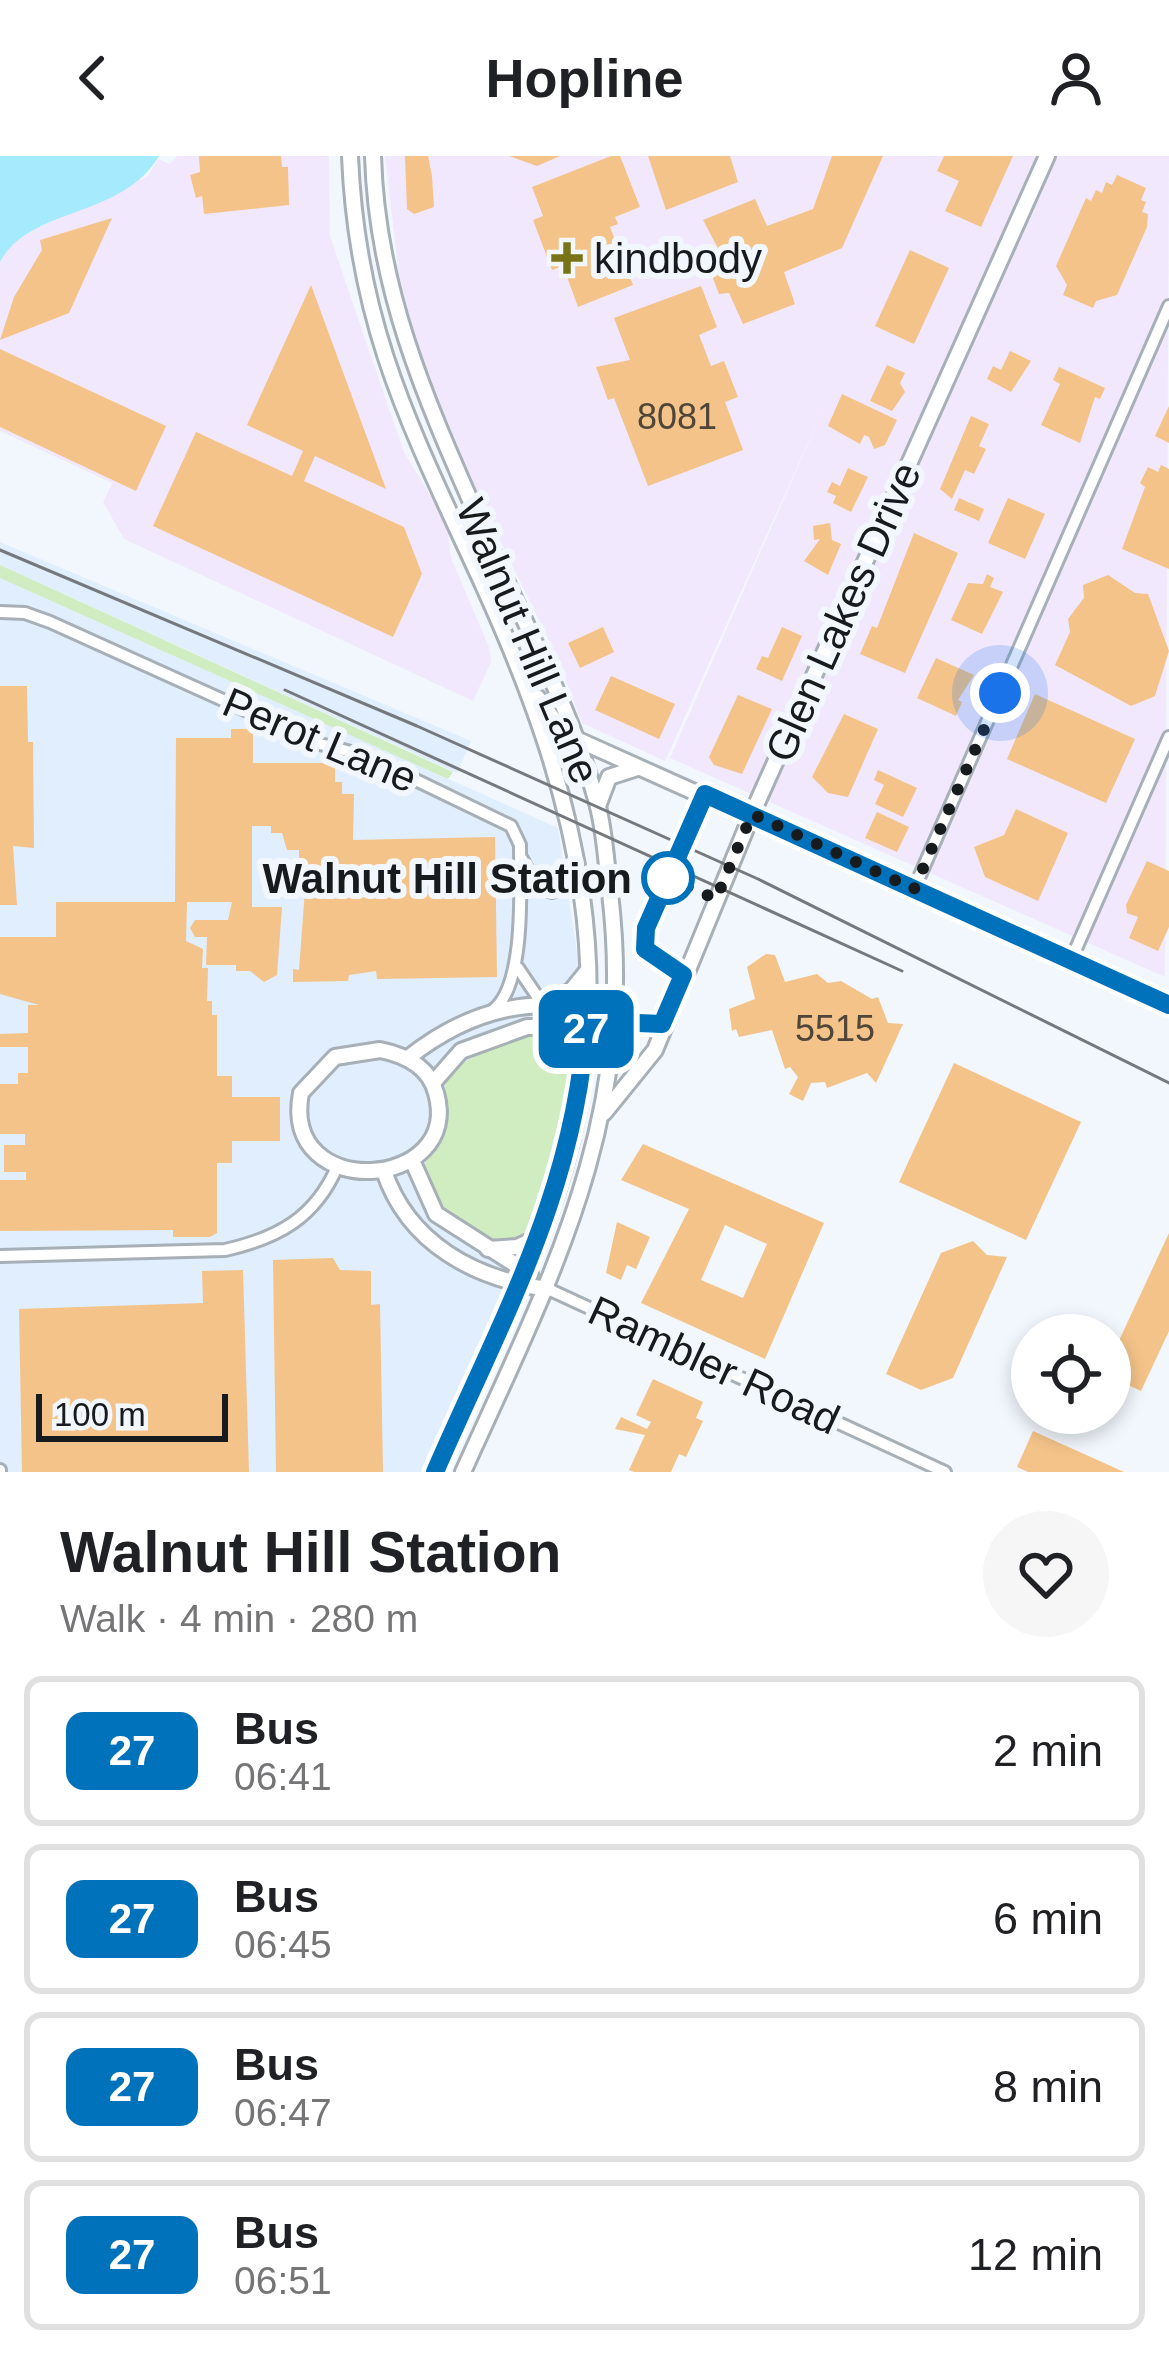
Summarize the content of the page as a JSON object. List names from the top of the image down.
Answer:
{
  "streets": {
    "main road": ["Glen Lakes Drive", "Walnut Hill Lane", "Rambler Road"],
    "street": ["Perot Lane"]
  },
  "crossings": [
    ["Glen Lakes Drive", "Walnut Hill Lane"],
    ["Walnut Hill Lane", "Perot Lane"],
    ["Walnut Hill Lane", "Rambler Road"]
  ],
  "places": {
    "health": ["kindbody"],
    "other": ["Walnut Hill Station"]
  },
  "lines": ["bus line 27"],
  "house_numbers": ["8081", "5515"],
  "scale_bar": "100 m",
  "page": {
    "header": "Hopline",
    "on_map": "27",
    "scale": "100 m",
    "heading": ["Walnut Hill Station", "Walk · 4 min · 280 m"],
    "list": [
      {
        "mark": "27",
        "name": "Bus",
        "note": "06:41",
        "value": "2 min"
      },
      {
        "mark": "27",
        "name": "Bus",
        "note": "06:45",
        "value": "6 min"
      },
      {
        "mark": "27",
        "name": "Bus",
        "note": "06:47",
        "value": "8 min"
      },
      {
        "mark": "27",
        "name": "Bus",
        "note": "06:51",
        "value": "12 min"
      }
    ]
  }
}
